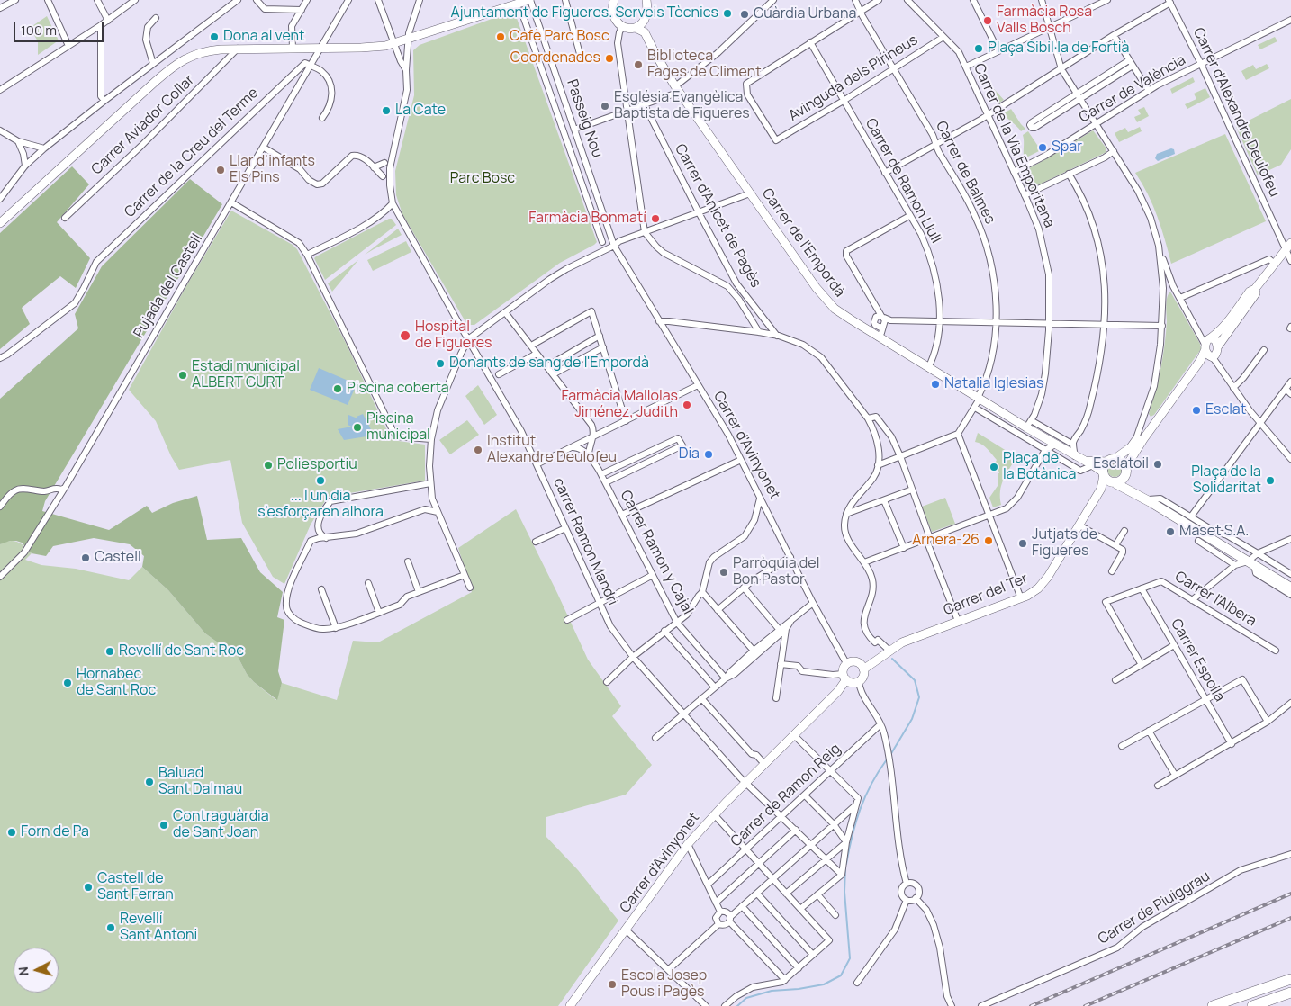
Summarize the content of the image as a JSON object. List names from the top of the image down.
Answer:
{
  "streets": {
    "main road": ["Carrer de l'Empordà", "Carrer d'Avinyonet", "Carrer del Ter"],
    "street": [
      "Avinguda dels Pirineus",
      "Carrer de València",
      "Carrer d'Alexandre Deulofeu",
      "Passeig Nou",
      "Carrer Aviador Collar",
      "Carrer de la Via Emporitana",
      "Carrer de la Creu del Terme",
      "Carrer de Balmes",
      "Carrer de Ramon Llull",
      "Carrer d'Anicet de Pagès",
      "Pujada del Castell",
      "carrer Ramon Mandri",
      "Carrer Ramon y Cajal",
      "Carrer l'Albera",
      "Carrer Espolla",
      "Carrer de Ramon Reig",
      "Carrer de Piuiggrau"
    ]
  },
  "crossings": [
    ["Avinguda dels Pirineus", "Carrer de la Via Emporitana"],
    ["Avinguda dels Pirineus", "Carrer de Balmes"],
    ["Avinguda dels Pirineus", "Carrer de Ramon Llull"],
    ["Carrer de València", "Carrer d'Alexandre Deulofeu"],
    ["Carrer de València", "Carrer de la Via Emporitana"],
    ["Passeig Nou", "Carrer d'Avinyonet"],
    ["Carrer de la Via Emporitana", "Carrer de l'Empordà"],
    ["Carrer de la Creu del Terme", "Pujada del Castell"],
    ["Carrer de Balmes", "Carrer de l'Empordà"],
    ["Carrer de Ramon Llull", "Carrer de l'Empordà"],
    ["Carrer d'Avinyonet", "carrer Ramon Mandri"],
    ["Carrer d'Avinyonet", "Carrer del Ter"],
    ["carrer Ramon Mandri", "Carrer de Ramon Reig"],
    ["Carrer l'Albera", "Carrer Espolla"]
  ],
  "parks": ["Parc Bosc"],
  "places": [
    "Ajuntament de Figueres. Serveis Tècnics",
    "Guàrdia Urbana",
    "Farmàcia Rosa Valls Bosch",
    "Dona al vent",
    "Cafè Parc Bosc",
    "Plaça Sibil·la de Fortià",
    "Coordenades",
    "Biblioteca Fages de Climent",
    "Església Evangèlica Baptista de Figueres",
    "La Cate",
    "Spar",
    "Llar d'infants Els Pins",
    "Farmàcia Bonmatí",
    "Hospital de Figueres",
    "Donants de sang de l'Empordà",
    "Estadi municipal ALBERT GURT",
    "Natalia Iglesias",
    "Piscina coberta",
    "Farmàcia Mallolas Jiménez, Judith",
    "Esclat",
    "Piscina municipal",
    "Institut Alexandre Deulofeu",
    "Dia",
    "Esclatoil",
    "Poliesportiu",
    "Plaça de la Botànica",
    "... I un dia s'esforçaren alhora",
    "Plaça de la Solidaritat",
    "Maset S.A.",
    "Arnera-26",
    "Jutjats de Figueres",
    "Castell",
    "Parròquia del Bon Pastor",
    "Revellí de Sant Roc",
    "Hornabec de Sant Roc",
    "Baluad Sant Dalmau",
    "Contraguàrdia de Sant Joan",
    "Forn de Pa",
    "Castell de Sant Ferran",
    "Revellí Sant Antoni",
    "Escola Josep Pous i Pagès"
  ],
  "scale_bar": "100 m",
  "north": "left"
}
